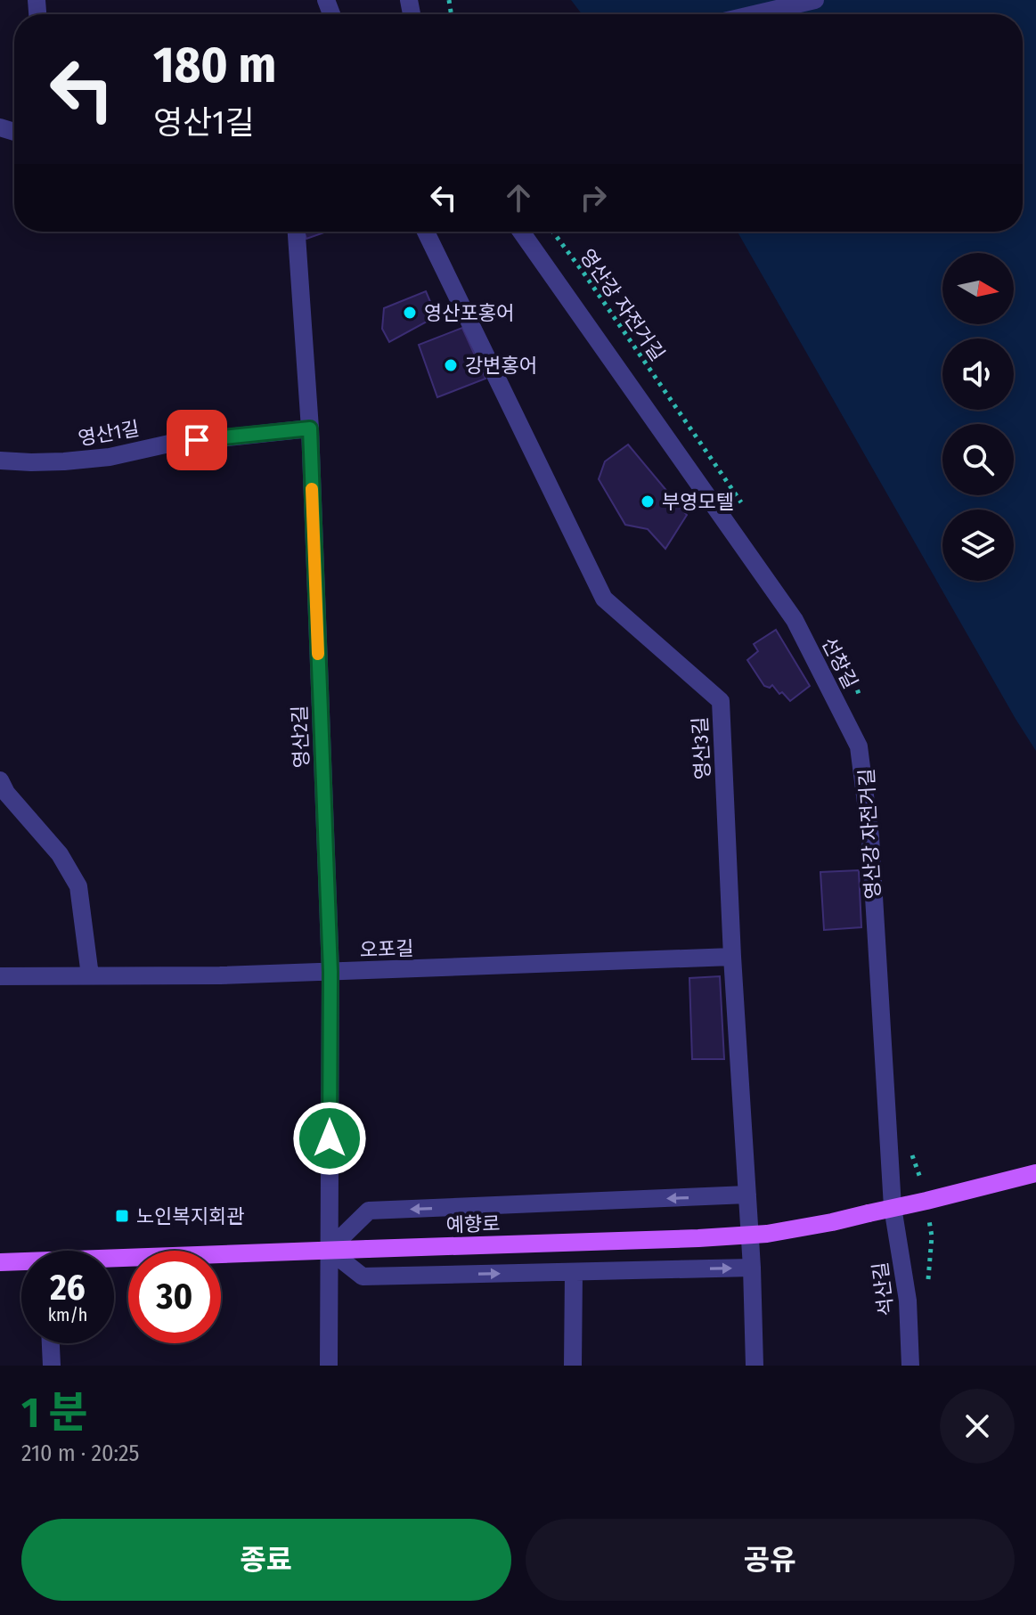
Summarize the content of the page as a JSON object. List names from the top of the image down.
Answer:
{
  "streets": {
    "main road": ["예향로"],
    "street": [
      "영산1길",
      "선창길",
      "영산2길",
      "영산3길",
      "오포길",
      "석산길"
    ],
    "path": ["영산강 자전거길"]
  },
  "crossings": [
    ["영산1길", "영산2길"],
    ["선창길", "예향로"],
    ["선창길", "석산길"],
    ["영산2길", "오포길"],
    ["영산2길", "예향로"],
    ["영산3길", "오포길"],
    ["예향로", "석산길"]
  ],
  "places": {
    "other": ["영산포홍어", "강변홍어", "부영모텔"],
    "transit": ["노인복지회관"]
  },
  "north": "right",
  "page": {
    "turn": ["180 m", "영산1길"],
    "speed": "26 km/h",
    "limit": "30",
    "heading": ["1 분", "210 m · 20:25"],
    "buttons": ["종료", "공유"]
  }
}
